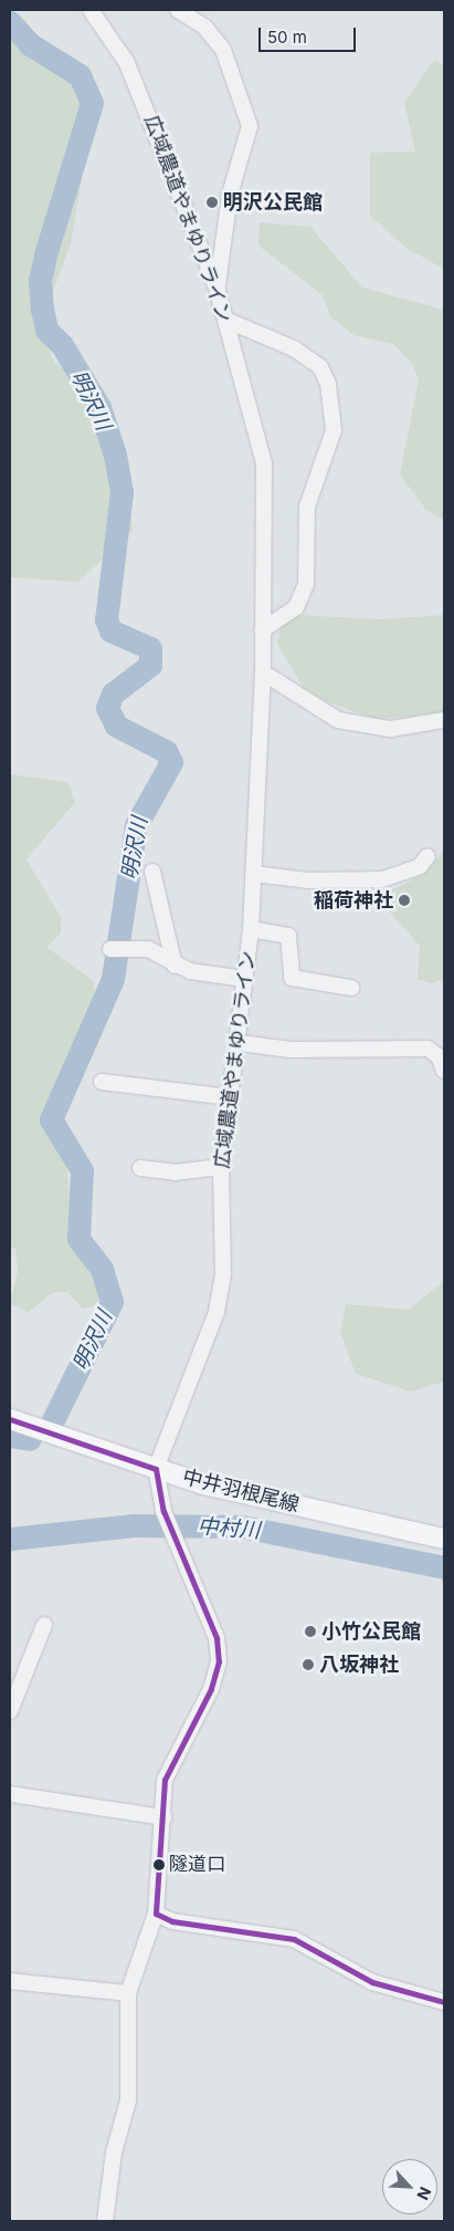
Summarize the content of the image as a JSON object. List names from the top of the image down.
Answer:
{
  "streets": {
    "main road": ["中井羽根尾線"],
    "street": ["広域農道やまゆりライン"]
  },
  "crossings": [
    ["広域農道やまゆりライン", "中井羽根尾線"]
  ],
  "water": ["明沢川", "中村川"],
  "places": [
    "明沢公民館",
    "稲荷神社",
    "小竹公民館",
    "八坂神社",
    "隧道口"
  ],
  "scale_bar": "50 m",
  "north": "bottom right"
}
